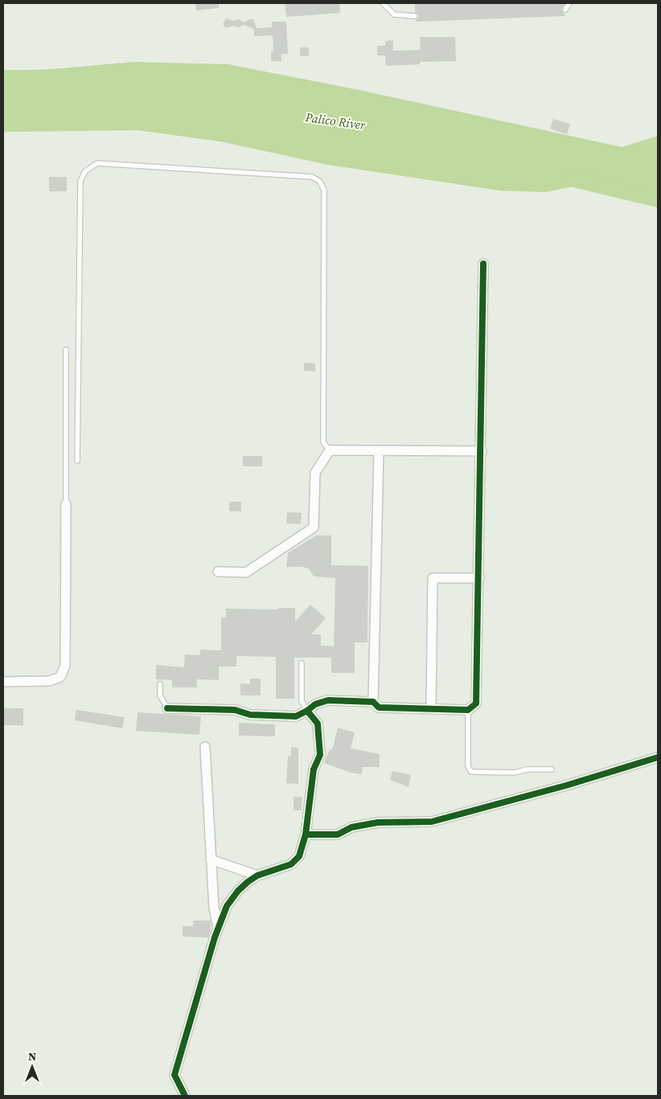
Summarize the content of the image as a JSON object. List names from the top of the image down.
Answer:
{
  "water": ["Palico River"],
  "north": "top"
}
